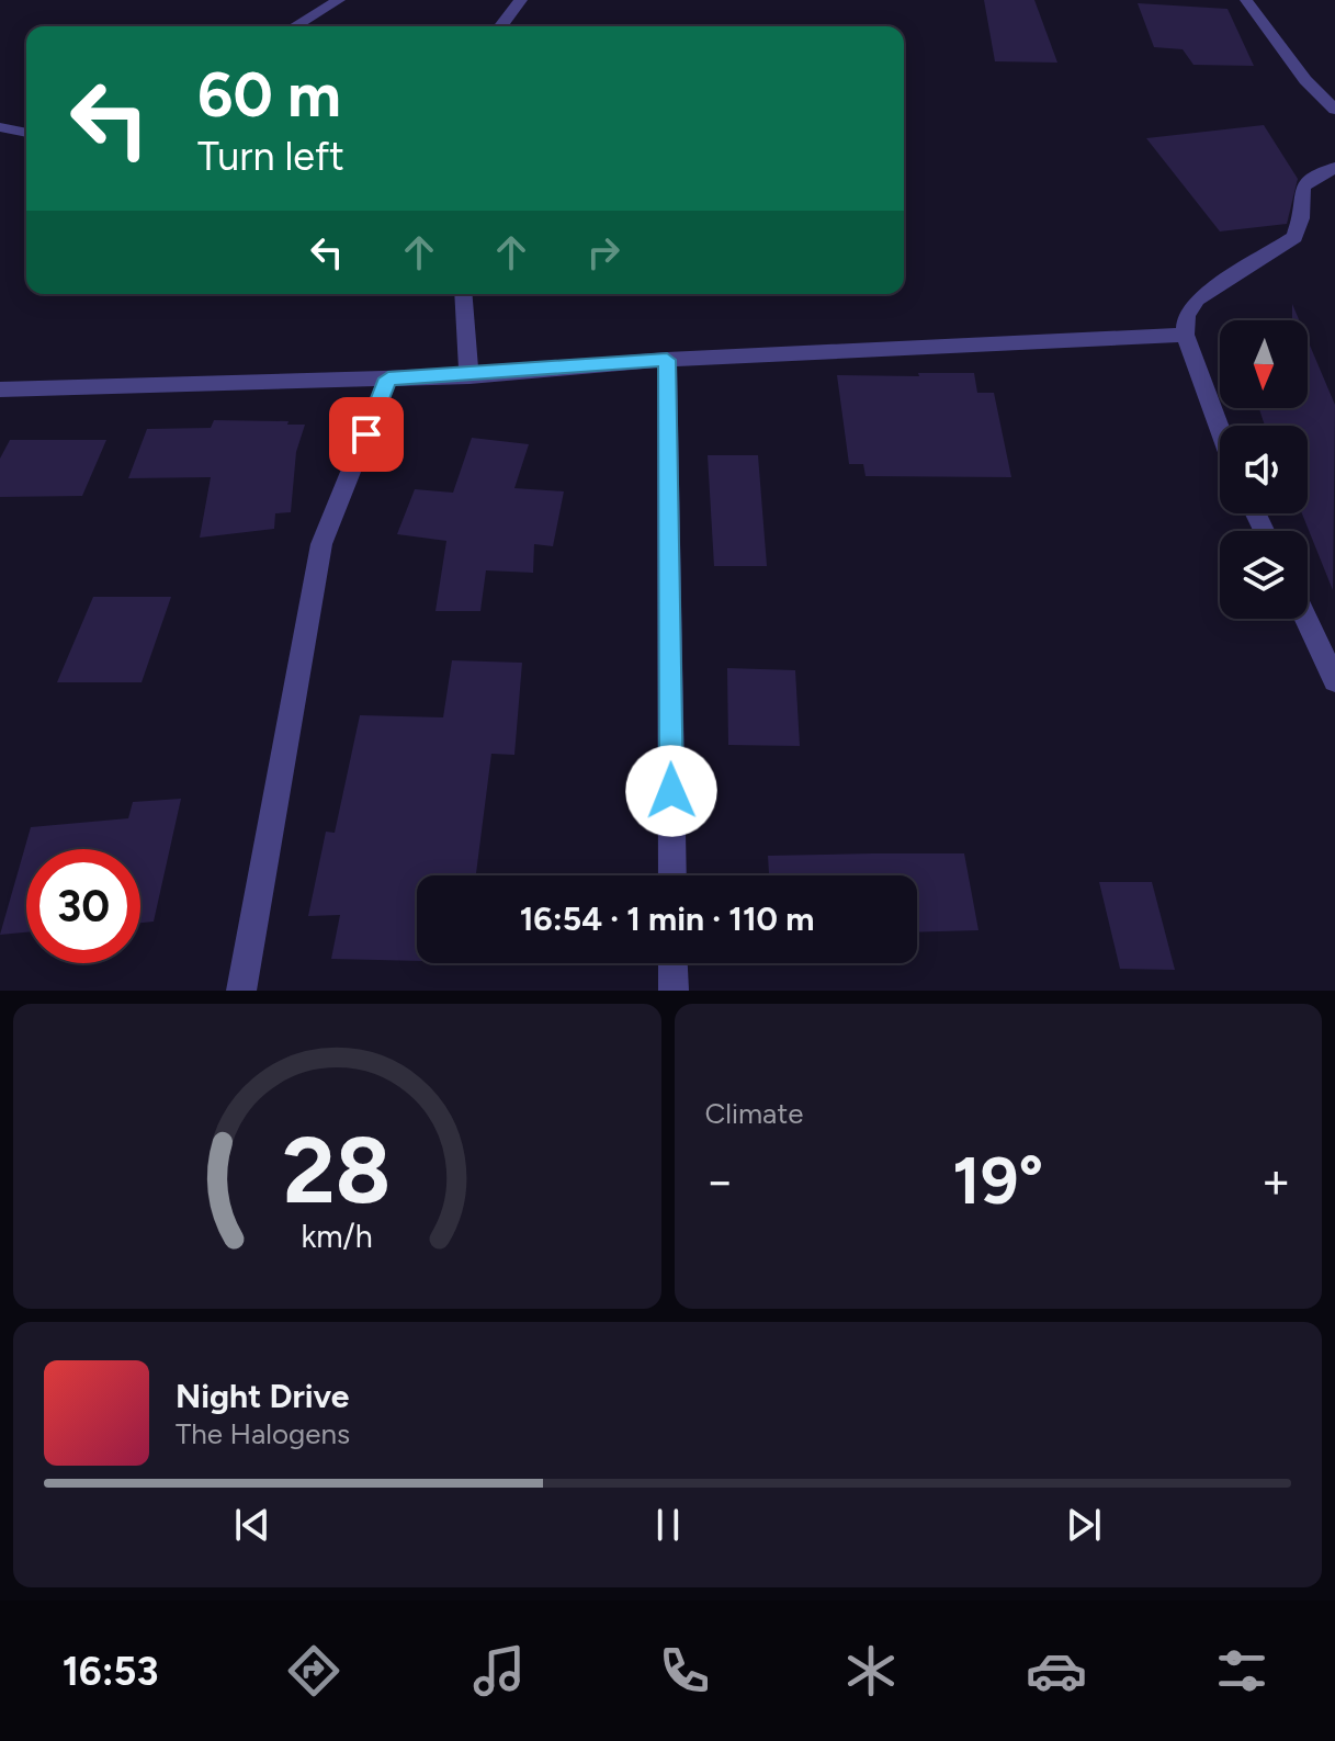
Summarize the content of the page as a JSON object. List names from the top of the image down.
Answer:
{
  "north": "bottom",
  "page": {
    "turn": ["60 m", "Turn left"],
    "limit": "30",
    "trip": "16:54 · 1 min · 110 m",
    "tile": "Climate",
    "heat": ["−", "19°", "+"],
    "song": ["Night Drive", "The Halogens"],
    "tabs": "16:53",
    "gauge": ["28", "km/h"]
  }
}
